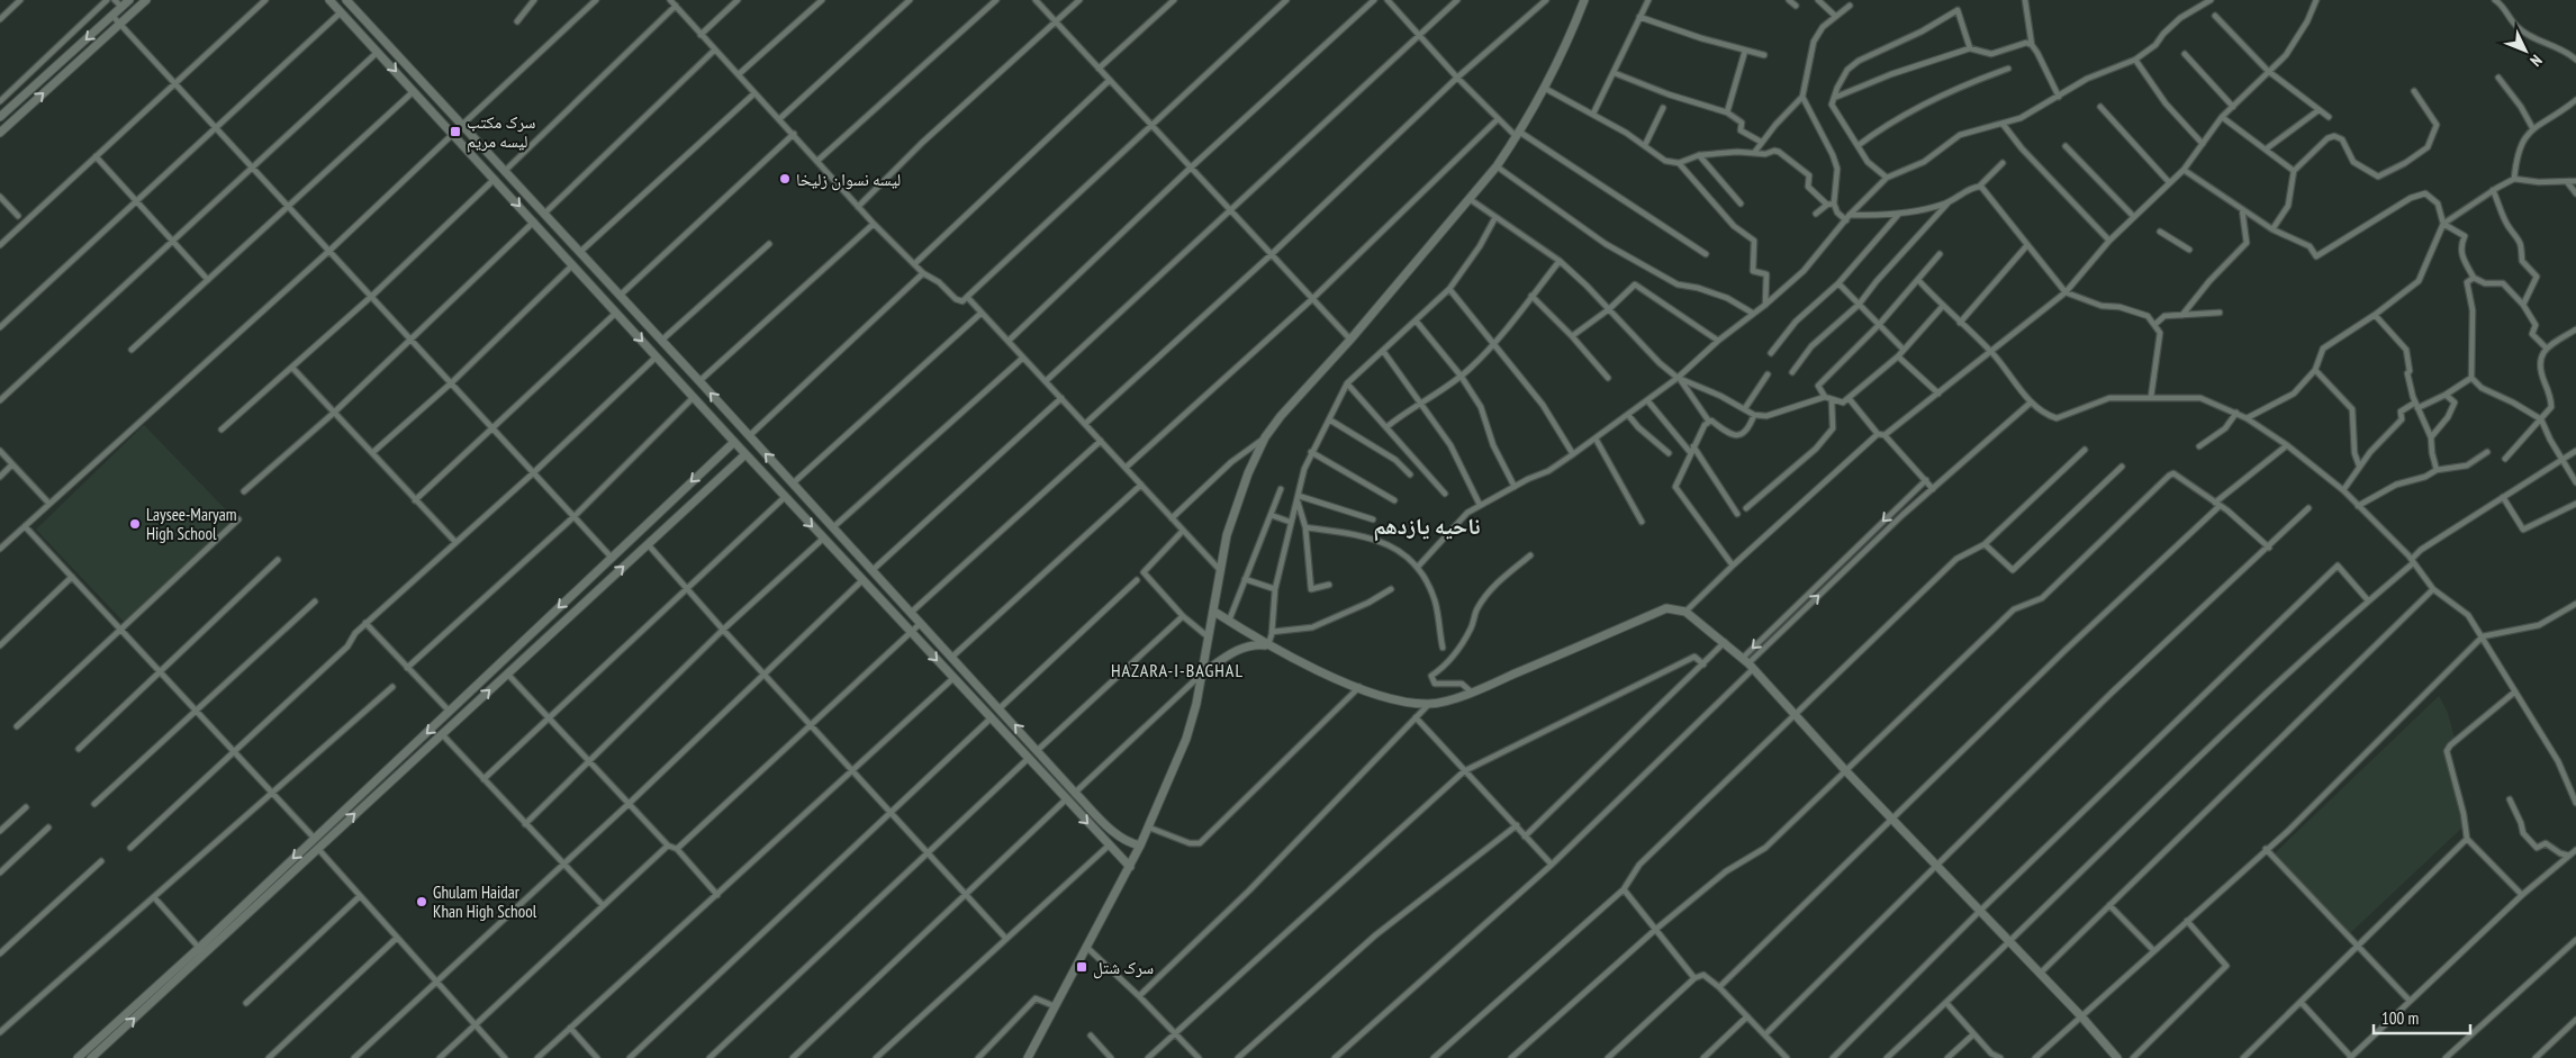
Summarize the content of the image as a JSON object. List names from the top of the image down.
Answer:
{
  "districts": ["ناحیه یازدهم", "HAZARA-I-BAGHAL"],
  "places": {
    "transit": ["سرک مکتب لیسه مریم", "سرک شتل"],
    "other": ["لیسه نسوان زلیخا", "Laysee-Maryam High School", "Ghulam Haidar Khan High School"]
  },
  "scale_bar": "100 m",
  "north": "bottom right"
}
